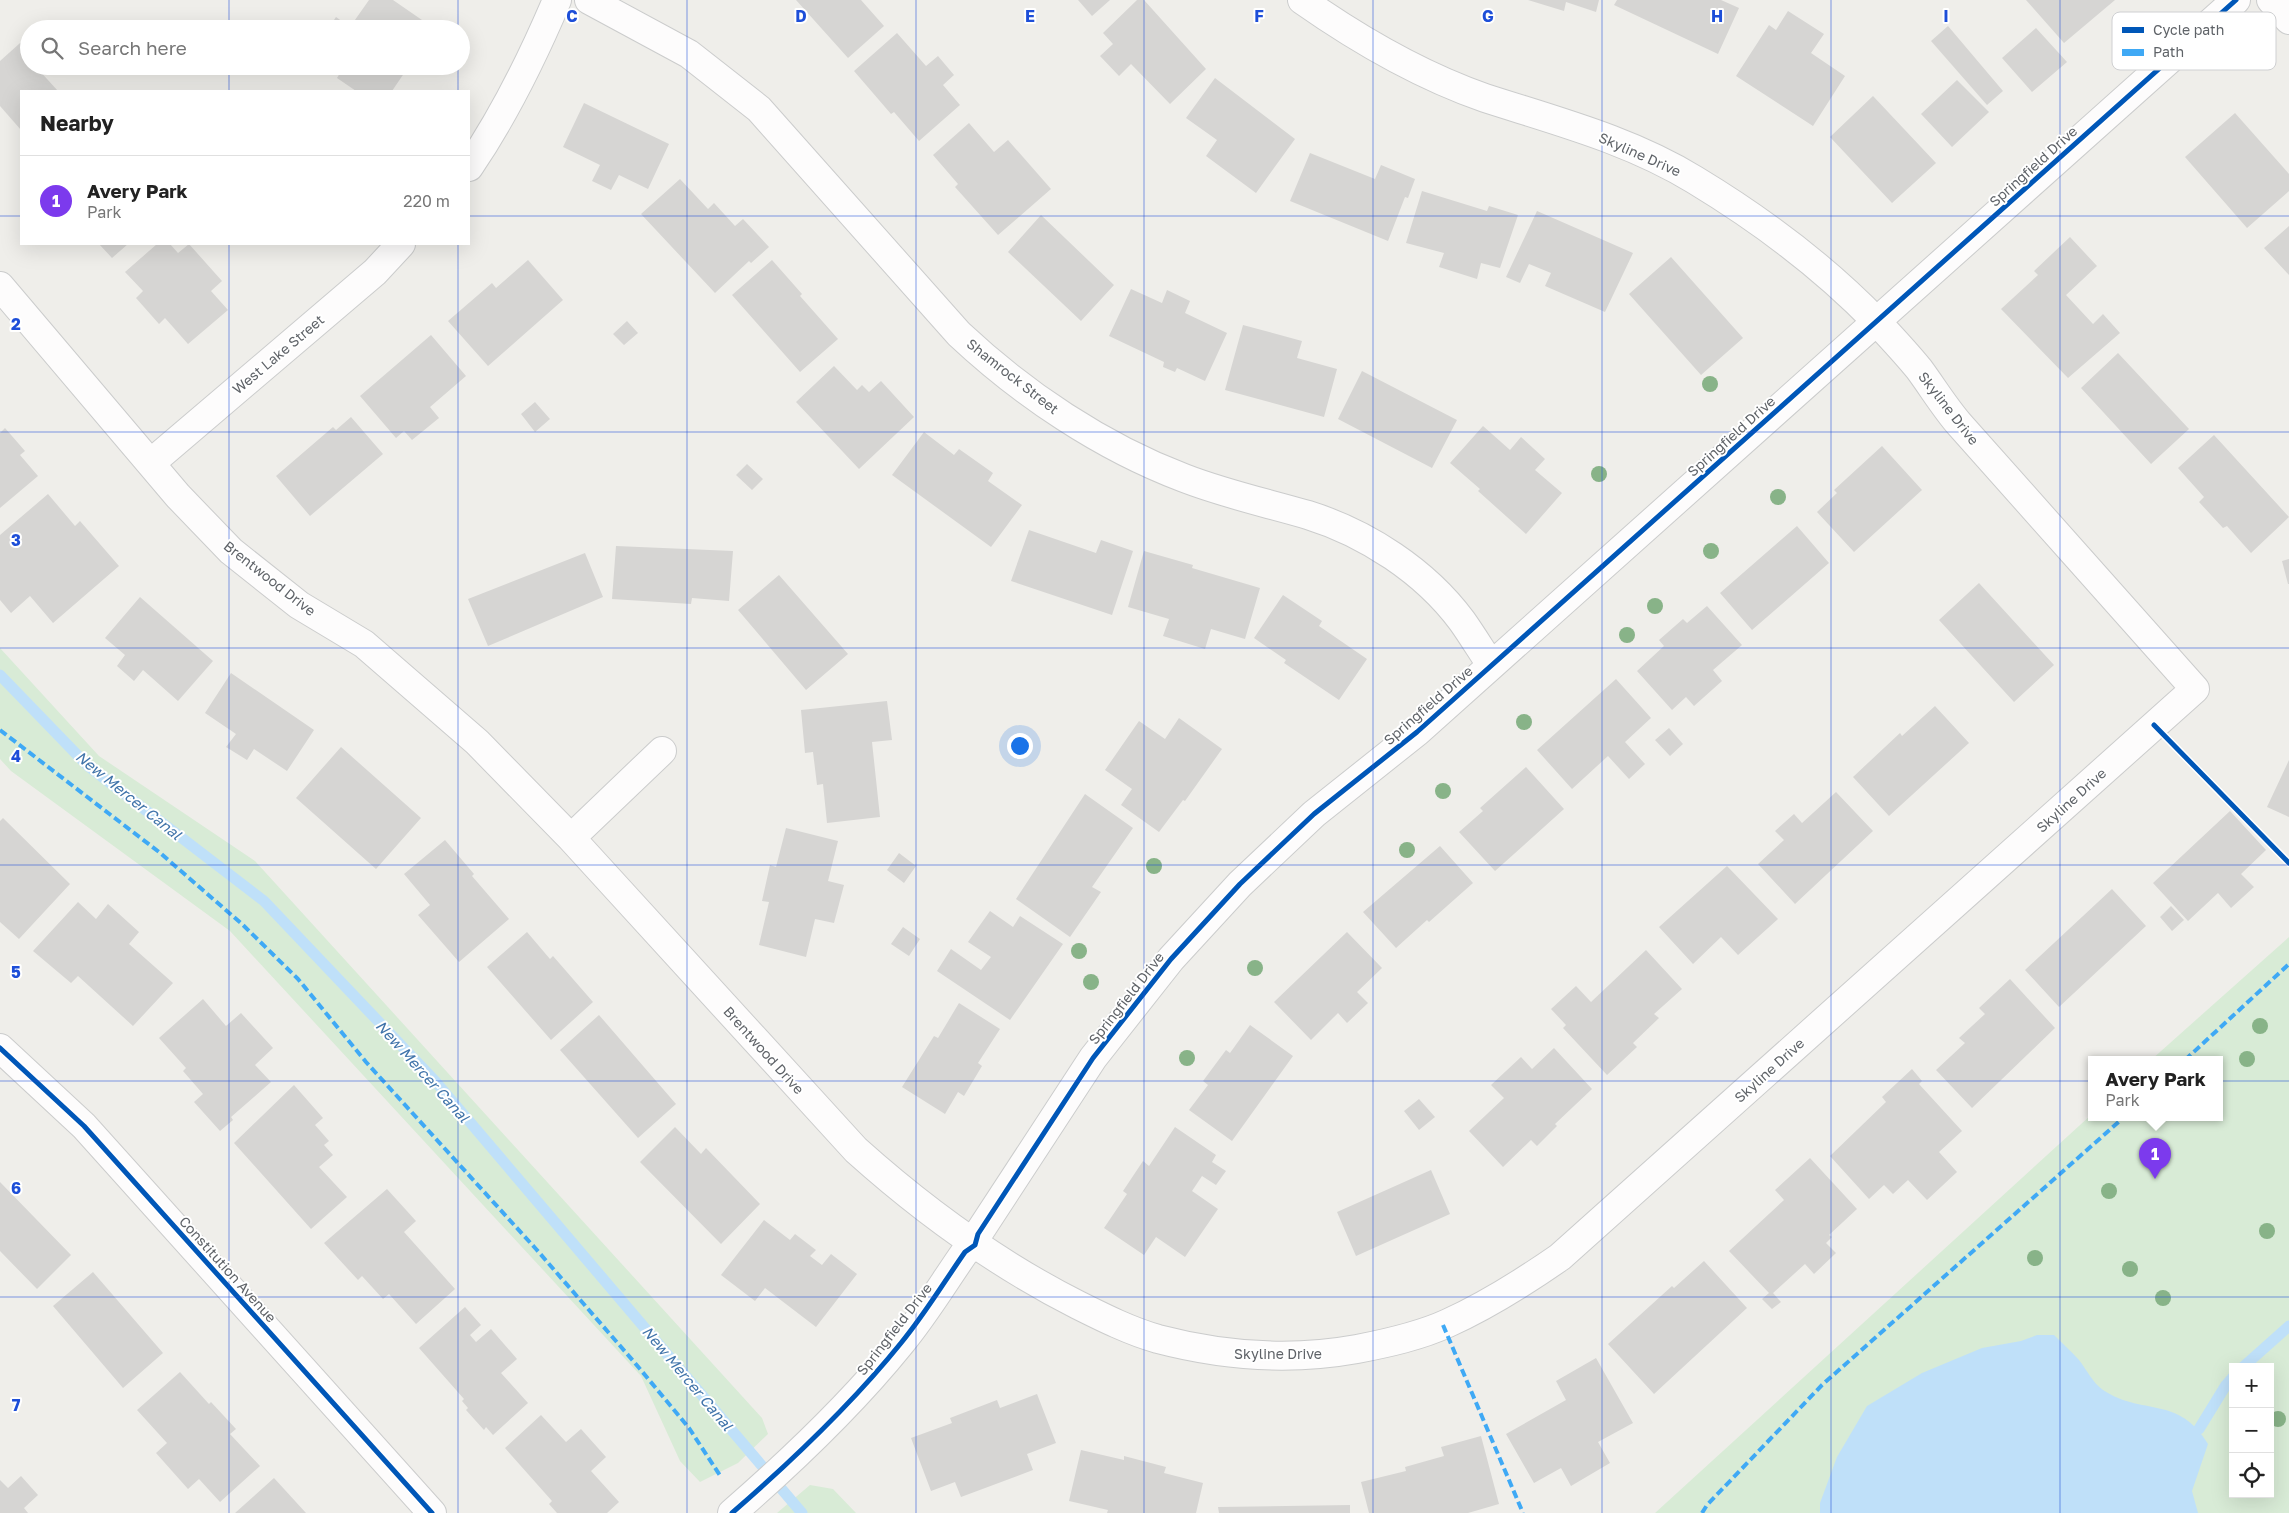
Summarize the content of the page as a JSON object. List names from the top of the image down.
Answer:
{
  "streets": {
    "street": [
      "Skyline Drive",
      "Springfield Drive",
      "West Lake Street",
      "Shamrock Street",
      "Brentwood Drive",
      "Constitution Avenue"
    ]
  },
  "crossings": [
    ["Skyline Drive", "Springfield Drive"],
    ["Skyline Drive", "Brentwood Drive"],
    ["Springfield Drive", "Shamrock Street"],
    ["Springfield Drive", "Brentwood Drive"],
    ["West Lake Street", "Brentwood Drive"]
  ],
  "water": ["New Mercer Canal"],
  "legend": ["Cycle path", "Path"],
  "page": {
    "search": "Search here",
    "heading": "Nearby",
    "list": [
      {
        "mark": "1",
        "name": "Avery Park",
        "note": "Park",
        "value": "220 m"
      }
    ],
    "popup": ["Avery Park", "Park"],
    "pins": "1",
    "map_buttons": ["+", "−"]
  },
  "grid": {
    "columns": [
      "C",
      "D",
      "E",
      "F",
      "G",
      "H",
      "I"
    ],
    "rows": [
      "2",
      "3",
      "4",
      "5",
      "6",
      "7"
    ]
  }
}
